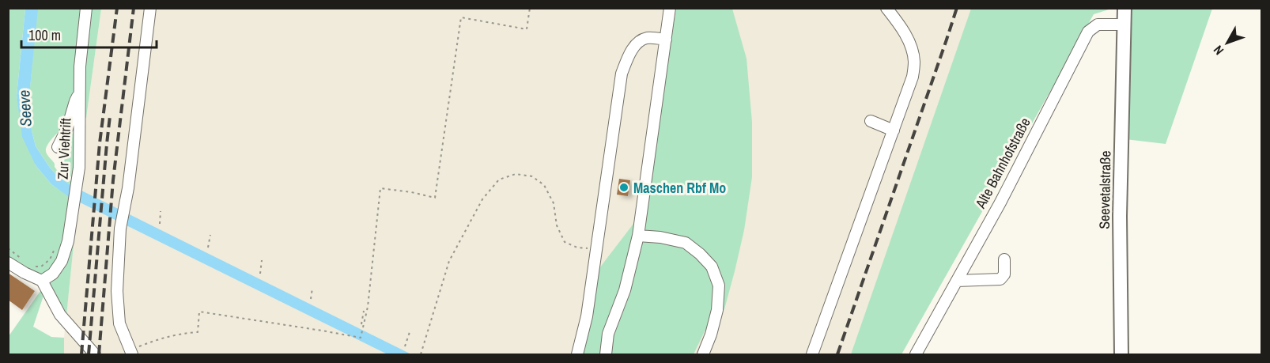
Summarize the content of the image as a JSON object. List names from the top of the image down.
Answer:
{
  "streets": {
    "main road": ["Seevetalstraße"],
    "street": ["Zur Viehtrift", "Alte Bahnhofstraße"]
  },
  "crossings": [
    ["Alte Bahnhofstraße", "Seevetalstraße"]
  ],
  "water": ["Seeve"],
  "places": ["Maschen Rbf Mo"],
  "scale_bar": "100 m",
  "north": "bottom left"
}
